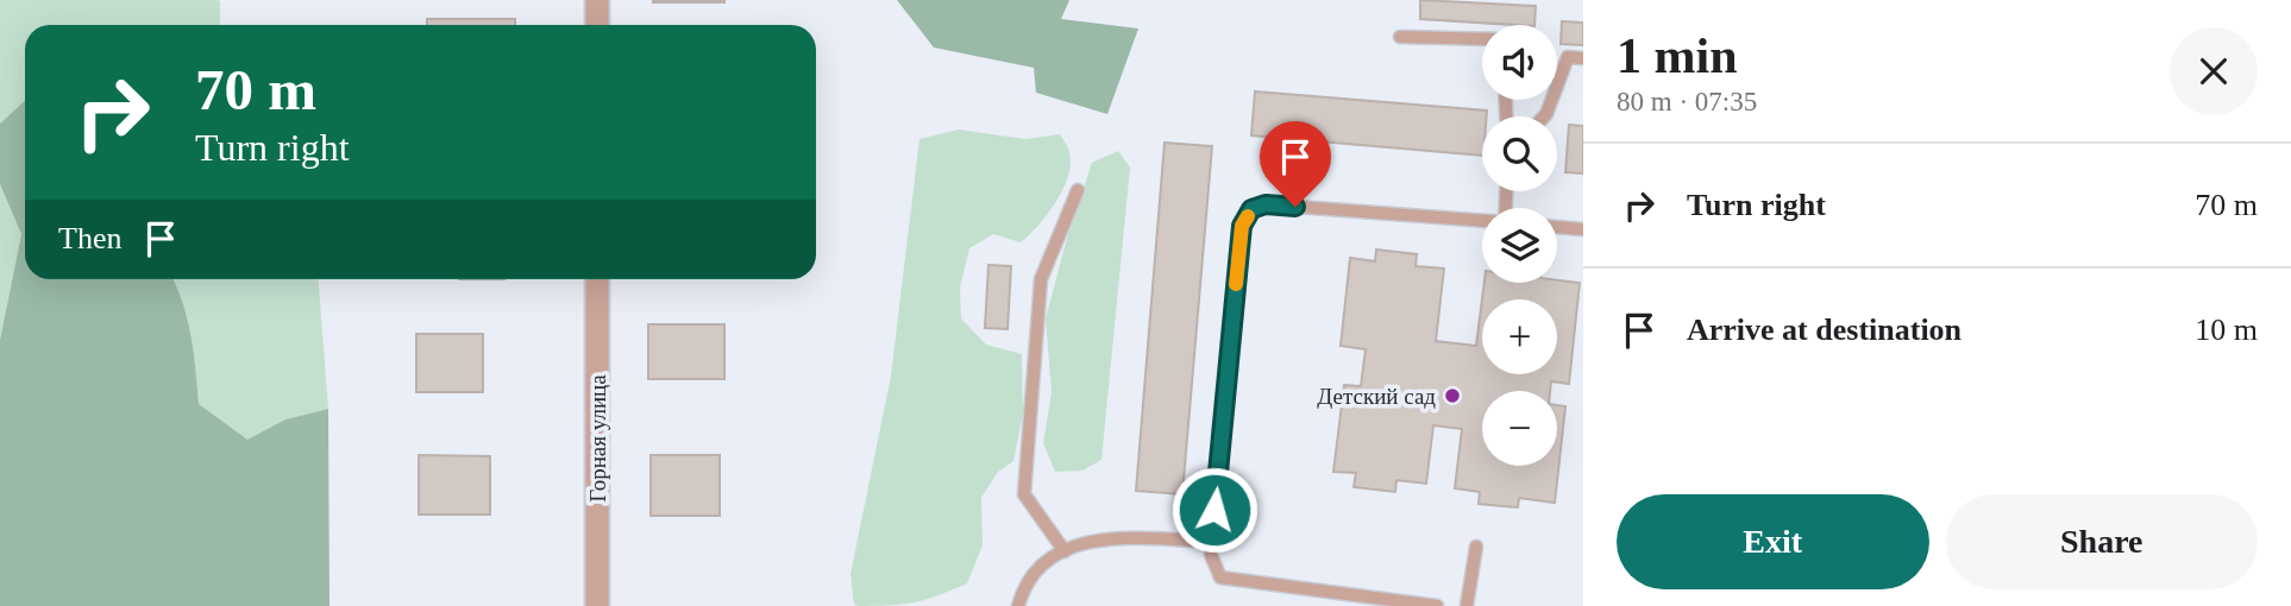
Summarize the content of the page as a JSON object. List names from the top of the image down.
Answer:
{
  "streets": {
    "street": ["Горная улица"]
  },
  "places": ["Детский сад"],
  "page": {
    "heading": ["1 min", "80 m · 07:35"],
    "map_buttons": ["+", "−"],
    "turn": ["70 m", "Turn right"],
    "list": [
      {
        "name": "Turn right",
        "value": "70 m"
      },
      {
        "name": "Arrive at destination",
        "value": "10 m"
      }
    ],
    "then": "Then",
    "buttons": ["Exit", "Share"]
  }
}
